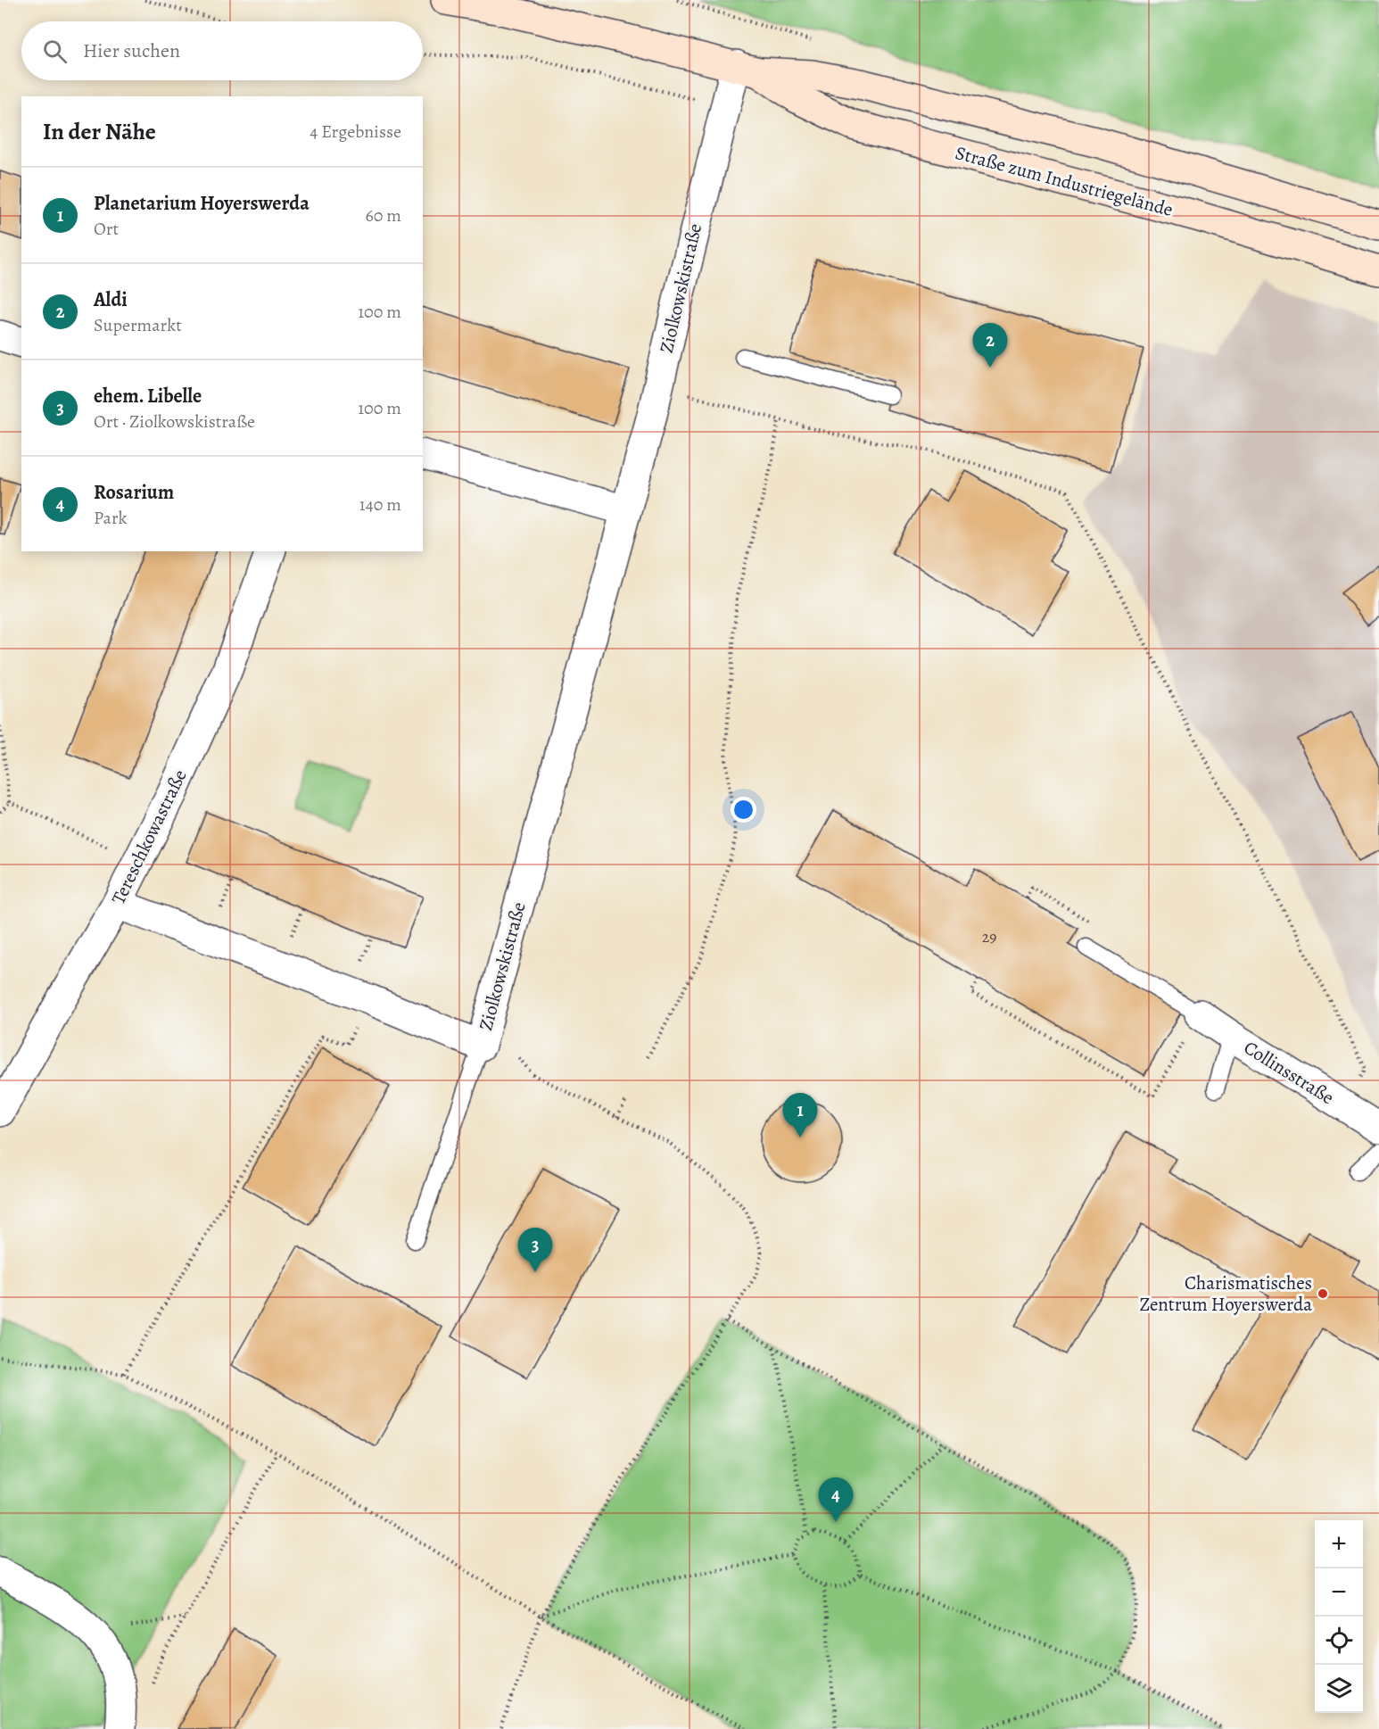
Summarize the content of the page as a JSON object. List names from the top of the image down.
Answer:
{
  "streets": {
    "main road": ["Straße zum Industriegelände"],
    "street": ["Ziolkowskistraße", "Tereschkowastraße", "Collinsstraße"]
  },
  "crossings": [
    ["Straße zum Industriegelände", "Ziolkowskistraße"],
    ["Ziolkowskistraße", "Tereschkowastraße"]
  ],
  "places": ["Charismatisches Zentrum Hoyerswerda"],
  "house_numbers": ["29"],
  "page": {
    "search": "Hier suchen",
    "heading": ["In der Nähe", "4 Ergebnisse"],
    "list": [
      {
        "mark": "1",
        "name": "Planetarium Hoyerswerda",
        "note": "Ort",
        "value": "60 m"
      },
      {
        "mark": "2",
        "name": "Aldi",
        "note": "Supermarkt",
        "value": "100 m"
      },
      {
        "mark": "3",
        "name": "ehem. Libelle",
        "note": "Ort · Ziolkowskistraße",
        "value": "100 m"
      },
      {
        "mark": "4",
        "name": "Rosarium",
        "note": "Park",
        "value": "140 m"
      }
    ],
    "pins": [
      "2",
      "1",
      "3",
      "4"
    ],
    "map_buttons": ["+", "−"]
  }
}
